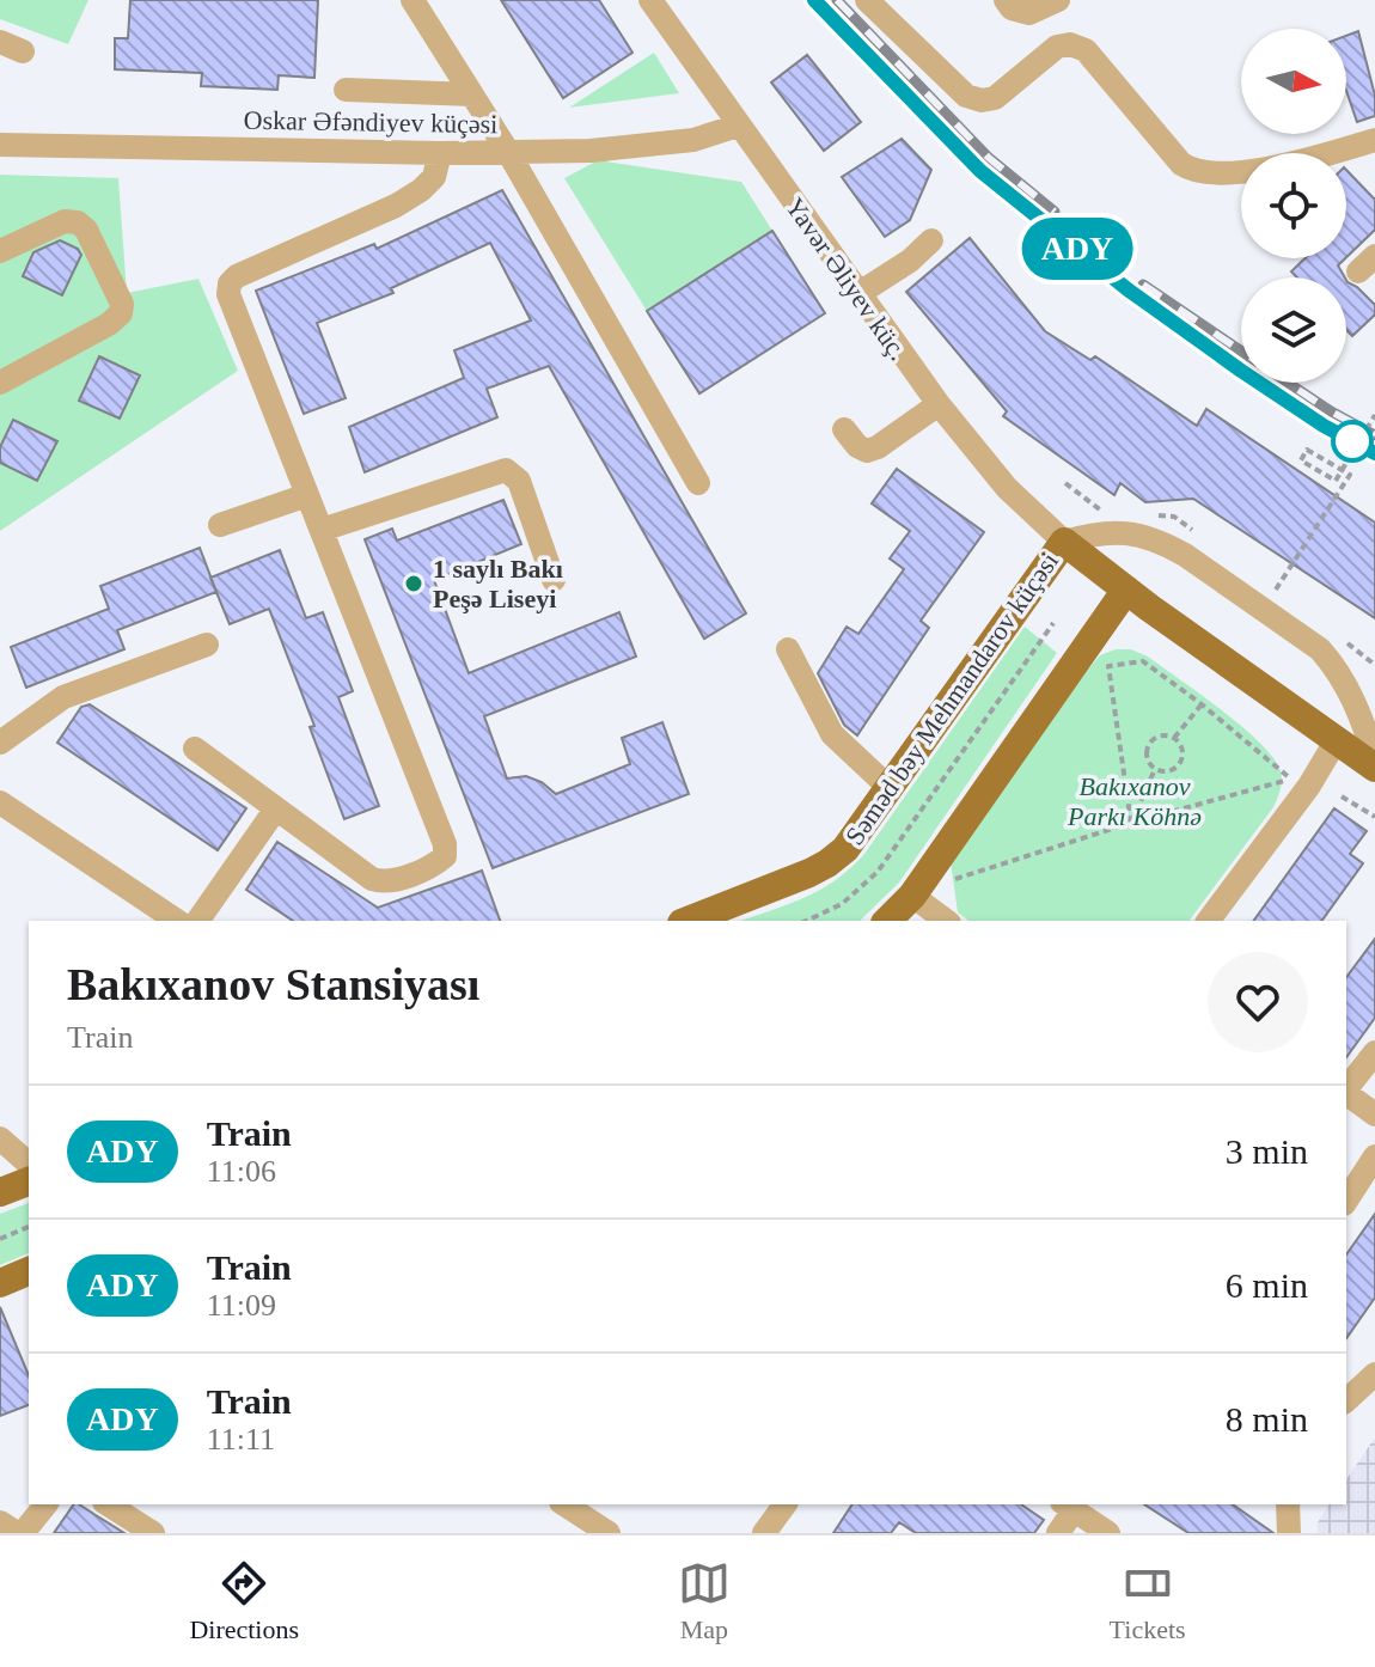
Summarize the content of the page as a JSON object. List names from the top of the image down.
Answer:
{
  "streets": {
    "main road": ["Səməd bəy Mehmandarov küçəsi"],
    "street": ["Oskar Əfəndiyev küçəsi", "Yavər Əliyev küç."]
  },
  "crossings": [
    ["Oskar Əfəndiyev küçəsi", "Yavər Əliyev küç."],
    ["Yavər Əliyev küç.", "Səməd bəy Mehmandarov küçəsi"]
  ],
  "parks": ["Bakıxanov Parkı Köhnə"],
  "places": ["1 saylı Bakı Peşə Liseyi"],
  "north": "right",
  "page": {
    "on_map": "ADY",
    "heading": ["Bakıxanov Stansiyası", "Train"],
    "list": [
      {
        "mark": "ADY",
        "name": "Train",
        "note": "11:06",
        "value": "3 min"
      },
      {
        "mark": "ADY",
        "name": "Train",
        "note": "11:09",
        "value": "6 min"
      },
      {
        "mark": "ADY",
        "name": "Train",
        "note": "11:11",
        "value": "8 min"
      }
    ],
    "tabs": ["Directions", "Map", "Tickets"]
  }
}
